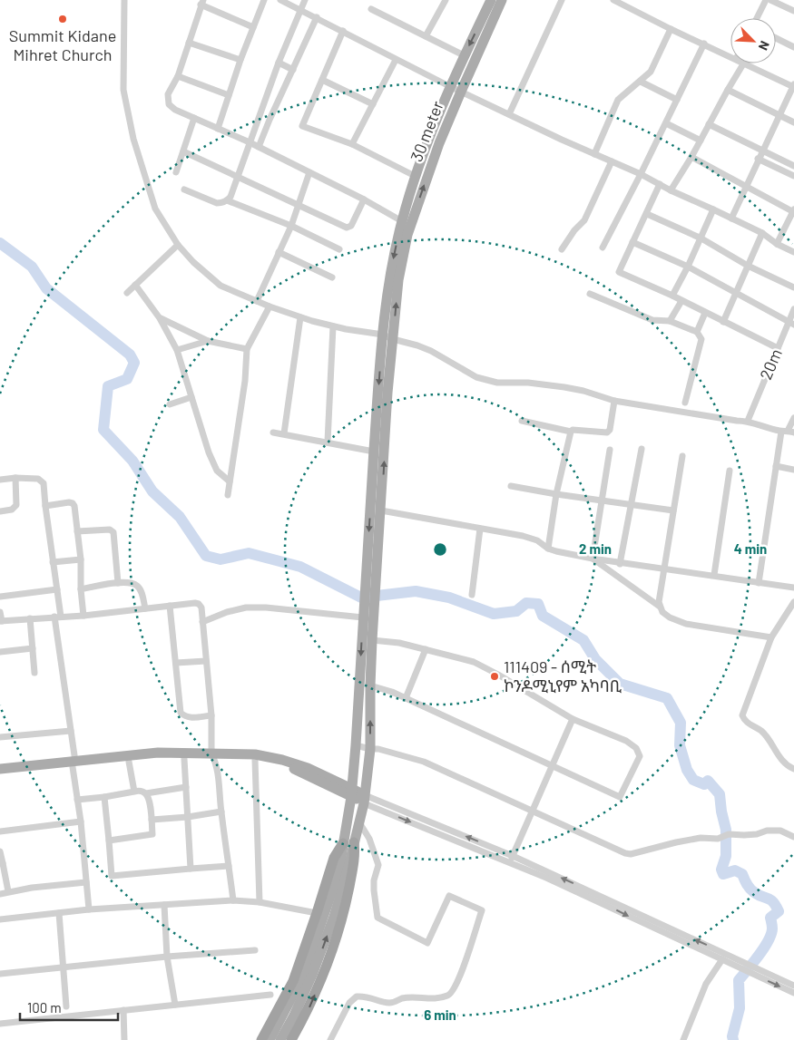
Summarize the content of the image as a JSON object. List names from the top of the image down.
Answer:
{
  "streets": {
    "main road": ["30 meter"],
    "street": ["20m"]
  },
  "places": ["Summit Kidane Mihret Church", "111409 - ሰሚት ኮንዶሚኒየም አካባቢ"],
  "scale_bar": "100 m",
  "north": "bottom right",
  "rings": ["2 min", "4 min", "6 min"]
}
